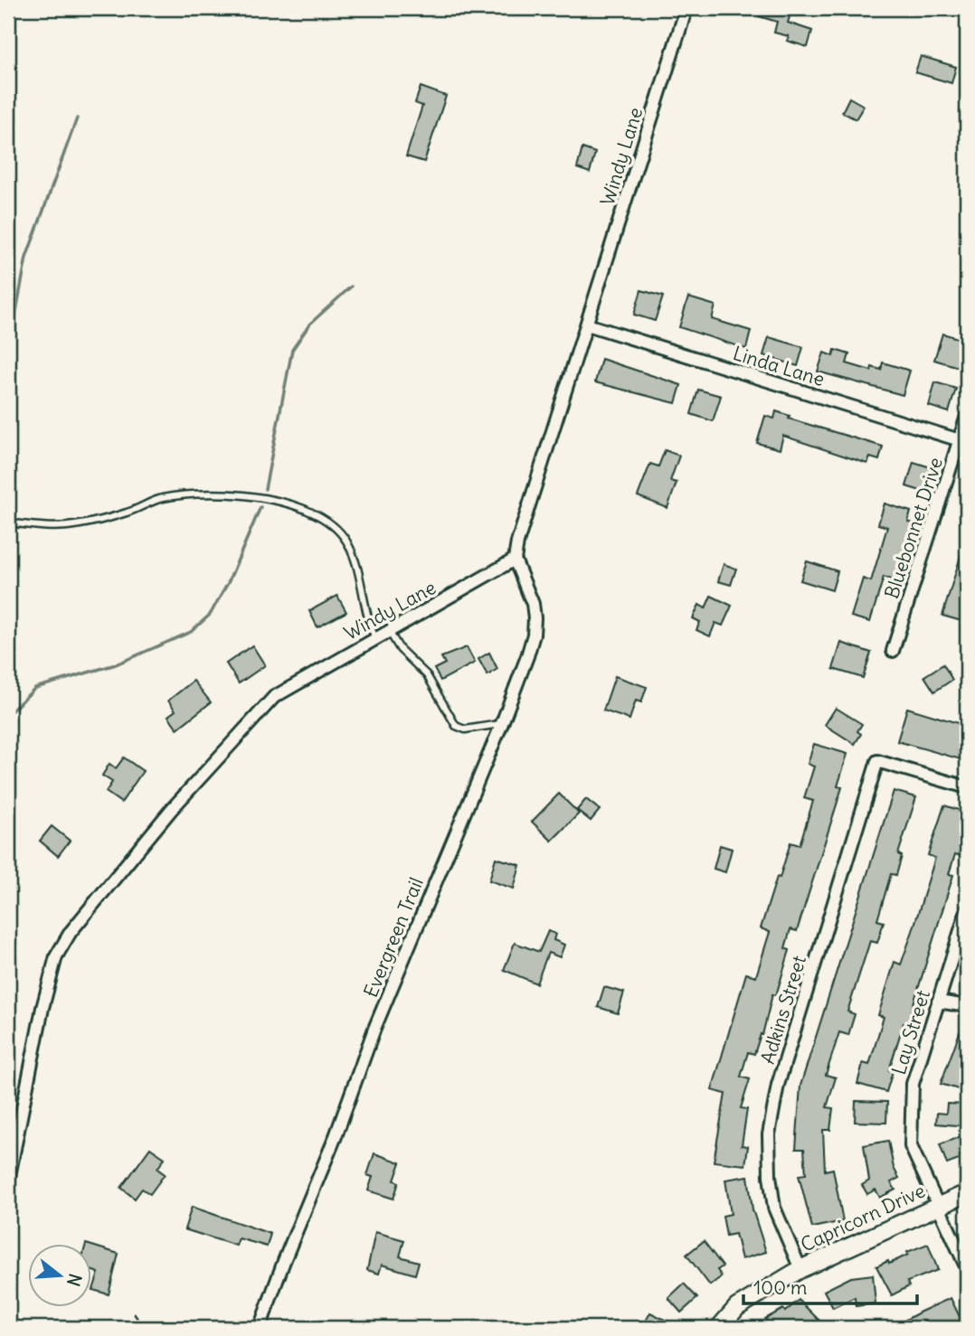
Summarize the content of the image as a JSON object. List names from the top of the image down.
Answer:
{
  "streets": {
    "street": [
      "Windy Lane",
      "Linda Lane",
      "Bluebonnet Drive",
      "Evergreen Trail",
      "Adkins Street",
      "Lay Street",
      "Capricorn Drive"
    ]
  },
  "crossings": [
    ["Windy Lane", "Linda Lane"],
    ["Windy Lane", "Evergreen Trail"],
    ["Linda Lane", "Bluebonnet Drive"],
    ["Adkins Street", "Capricorn Drive"],
    ["Lay Street", "Capricorn Drive"]
  ],
  "scale_bar": "100 m",
  "north": "right"
}
